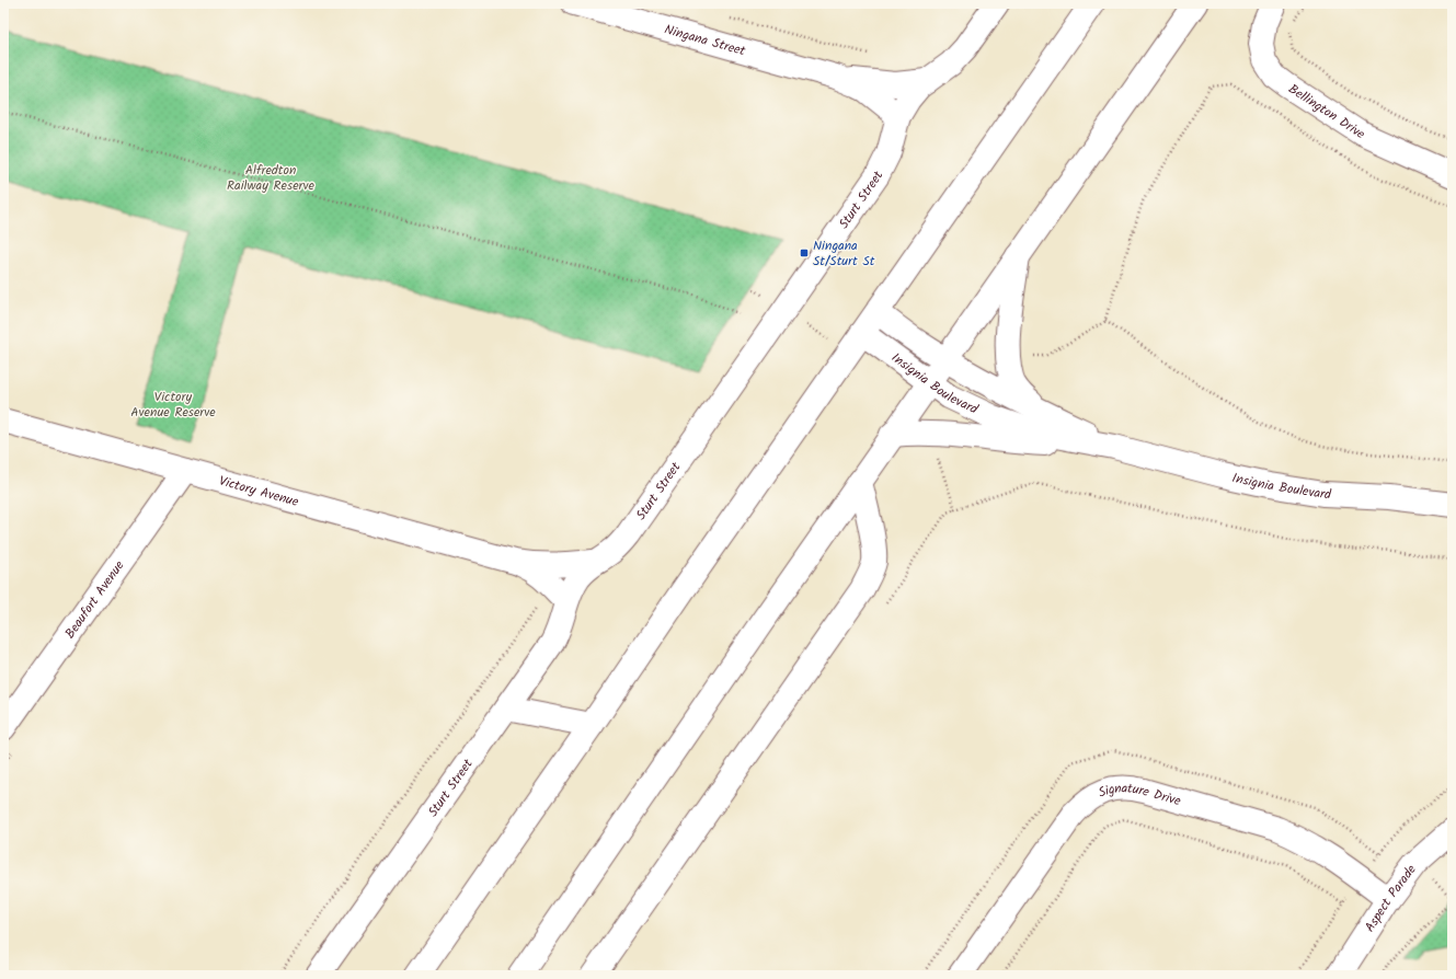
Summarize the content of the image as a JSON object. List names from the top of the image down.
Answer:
{
  "streets": {
    "street": [
      "Ningana Street",
      "Bellington Drive",
      "Sturt Street",
      "Insignia Boulevard",
      "Victory Avenue",
      "Beaufort Avenue",
      "Signature Drive",
      "Aspect Parade"
    ]
  },
  "crossings": [
    ["Ningana Street", "Sturt Street"],
    ["Sturt Street", "Victory Avenue"],
    ["Victory Avenue", "Beaufort Avenue"],
    ["Signature Drive", "Aspect Parade"]
  ],
  "parks": ["Alfredton Railway Reserve", "Victory Avenue Reserve"],
  "places": {
    "transit": ["Ningana St/Sturt St"]
  }
}
